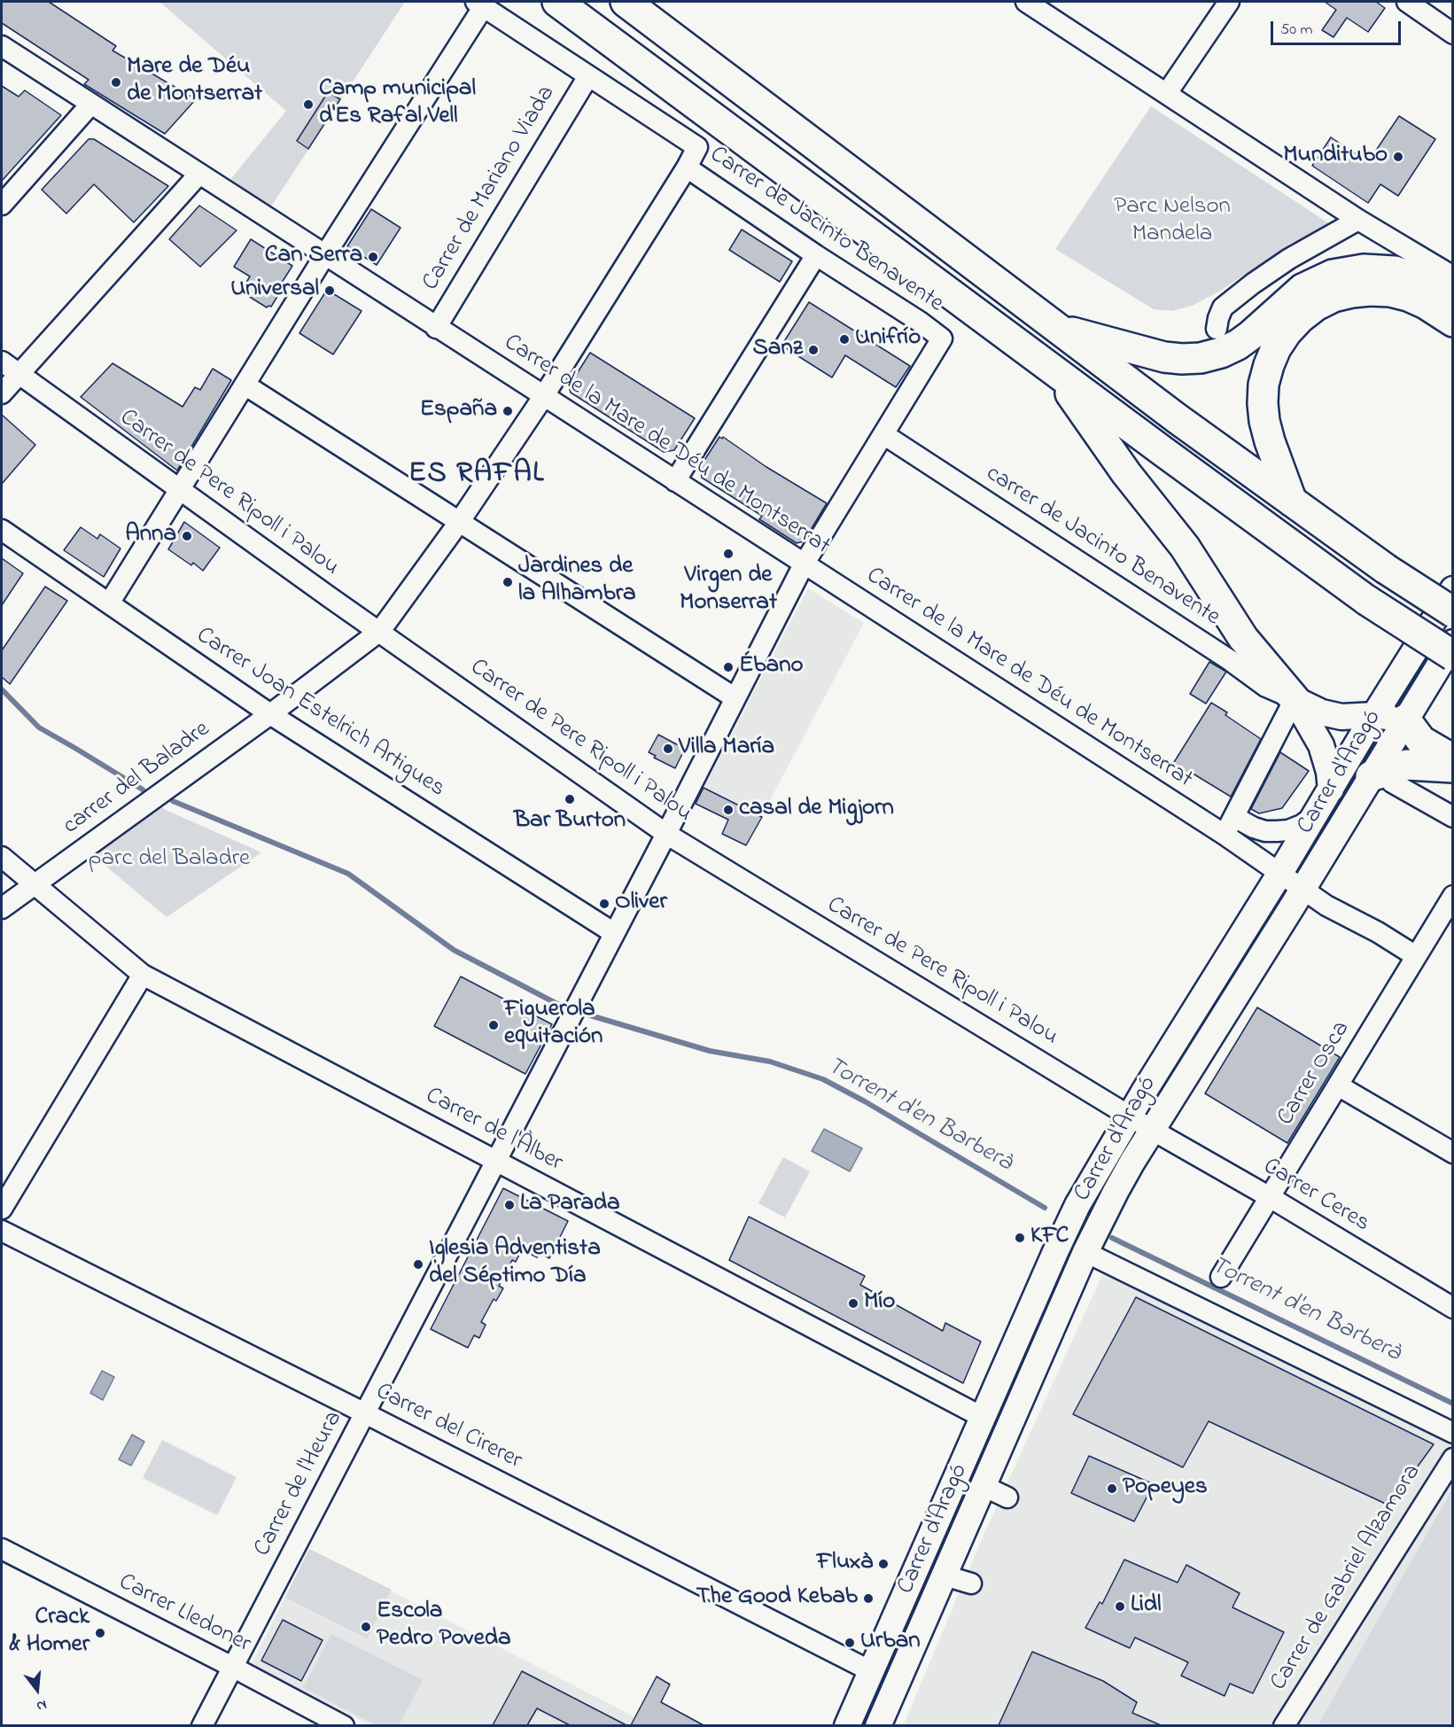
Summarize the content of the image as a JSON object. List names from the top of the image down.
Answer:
{
  "streets": {
    "main road": ["Carrer d'Aragó"],
    "street": [
      "Carrer de Mariano Viada",
      "Carrer de Jacinto Benavente",
      "Carrer de la Mare de Déu de Montserrat",
      "Carrer de Pere Ripoll i Palou",
      "carrer de Jacinto Benavente",
      "Carrer Joan Estelrich Artigues",
      "carrer del Baladre",
      "Carrer Osca",
      "Carrer de l'Àlber",
      "Carrer Ceres",
      "Carrer del Cirerer",
      "Carrer de l'Heura",
      "Carrer de Gabriel Alzamora",
      "Carrer Lledoner"
    ]
  },
  "crossings": [
    ["Carrer de Mariano Viada", "Carrer de Jacinto Benavente"],
    ["Carrer de Mariano Viada", "Carrer de la Mare de Déu de Montserrat"],
    ["Carrer de Jacinto Benavente", "carrer de Jacinto Benavente"],
    ["Carrer de Jacinto Benavente", "carrer del Baladre"],
    ["Carrer de Jacinto Benavente", "Carrer de l'Heura"],
    ["Carrer de la Mare de Déu de Montserrat", "Carrer d'Aragó"],
    ["Carrer de la Mare de Déu de Montserrat", "carrer del Baladre"],
    ["Carrer de la Mare de Déu de Montserrat", "Carrer Osca"],
    ["Carrer de la Mare de Déu de Montserrat", "Carrer de l'Heura"],
    ["Carrer de Pere Ripoll i Palou", "Carrer d'Aragó"],
    ["Carrer de Pere Ripoll i Palou", "carrer del Baladre"],
    ["Carrer de Pere Ripoll i Palou", "Carrer Ceres"],
    ["Carrer de Pere Ripoll i Palou", "Carrer de l'Heura"],
    ["carrer de Jacinto Benavente", "Carrer de l'Heura"],
    ["Carrer Joan Estelrich Artigues", "carrer del Baladre"],
    ["Carrer Joan Estelrich Artigues", "Carrer de l'Heura"],
    ["Carrer d'Aragó", "Carrer de l'Àlber"],
    ["Carrer d'Aragó", "Carrer Ceres"],
    ["Carrer d'Aragó", "Carrer del Cirerer"],
    ["carrer del Baladre", "Carrer de l'Àlber"],
    ["Carrer Osca", "Carrer Ceres"],
    ["Carrer de l'Àlber", "Carrer de l'Heura"],
    ["Carrer del Cirerer", "Carrer de l'Heura"],
    ["Carrer de l'Heura", "Carrer Lledoner"]
  ],
  "districts": ["ES RAFAL"],
  "water": ["Torrent d'en Barberà"],
  "parks": ["Parc Nelson Mandela", "parc del Baladre"],
  "places": [
    "Mare de Déu de Montserrat",
    "Camp municipal d'Es Rafal Vell",
    "Munditubo",
    "Can Serra",
    "Universal",
    "Unifrío",
    "Sanz",
    "España",
    "Anna",
    "Virgen de Monserrat",
    "Jardines de la Alhambra",
    "Ébano",
    "Villa María",
    "Bar Burton",
    "casal de Migjorn",
    "Oliver",
    "Figuerola equitación",
    "La Parada",
    "KFC",
    "Iglesia Adventista del Séptimo Día",
    "Mío",
    "Popeyes",
    "Fluxà",
    "The Good Kebab",
    "Lidl",
    "Escola Pedro Poveda",
    "Crack & Homer",
    "Urban"
  ],
  "scale_bar": "50 m",
  "north": "bottom"
}
